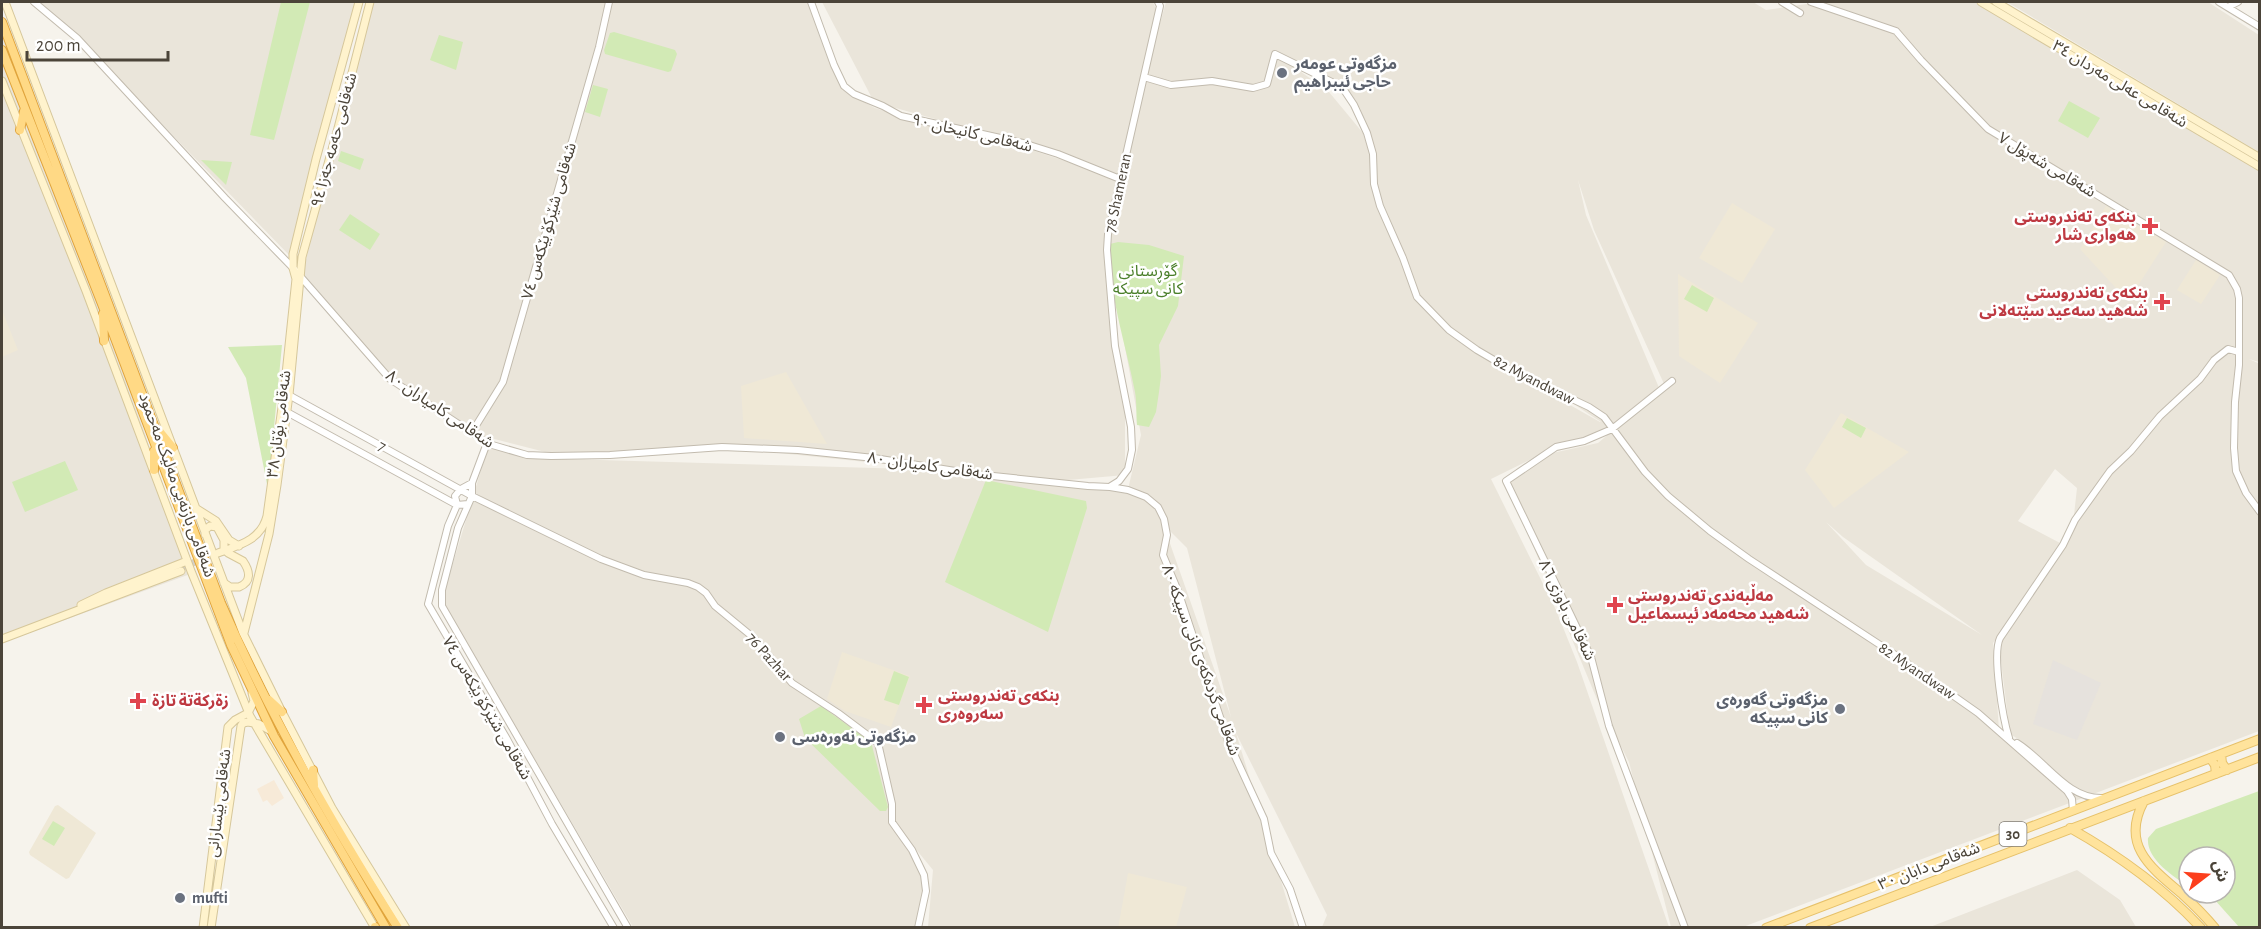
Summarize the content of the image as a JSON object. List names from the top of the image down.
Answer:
{
  "streets": {
    "highway": ["شەقامی بازنەیی مەلیک مەحمود"],
    "main road": [
      "شەقامی عەلی مەردان ٣٤",
      "شەقامی حەمە جەزا ٩٤",
      "شەقامی بۆتان ٣٨",
      "شەقامی بێسارانی",
      "30",
      "شەقامی دابان ٣٠"
    ],
    "street": [
      "شەقامی کانیخان ٩٠",
      "شەقامی شەپۆل ٧",
      "78 Shameran",
      "شەقامی شێرکۆ بێکەس ٧٤",
      "82 Myandwaw",
      "شەقامی کامیاران ٨٠",
      "7",
      "شەقامی باوزی ٨٦",
      "76 Pazhar",
      "شەقامی گردەکەی کانی سپیکە ٨٠"
    ]
  },
  "crossings": [
    ["شەقامی کانیخان ٩٠", "78 Shameran"],
    ["شەقامی حەمە جەزا ٩٤", "شەقامی کامیاران ٨٠"],
    ["شەقامی حەمە جەزا ٩٤", "شەقامی بۆتان ٣٨"],
    ["78 Shameran", "82 Myandwaw"],
    ["78 Shameran", "شەقامی کامیاران ٨٠"],
    ["78 Shameran", "شەقامی گردەکەی کانی سپیکە ٨٠"],
    ["شەقامی شێرکۆ بێکەس ٧٤", "شەقامی کامیاران ٨٠"],
    ["شەقامی شێرکۆ بێکەس ٧٤", "7"],
    ["82 Myandwaw", "شەقامی باوزی ٨٦"],
    ["شەقامی کامیاران ٨٠", "شەقامی بۆتان ٣٨"],
    ["شەقامی کامیاران ٨٠", "شەقامی گردەکەی کانی سپیکە ٨٠"],
    ["شەقامی بۆتان ٣٨", "7"],
    ["شەقامی بۆتان ٣٨", "شەقامی بازنەیی مەلیک مەحمود"],
    ["7", "76 Pazhar"]
  ],
  "parks": ["گۆڕستانی کانی سپیکە"],
  "places": {
    "other": [
      "مزگەوتی عومەر حاجی ئیبراهیم",
      "مزگەوتی گەورەی کانی سپیکە",
      "مزگەوتی نەورەسی",
      "mufti"
    ],
    "health": [
      "بنکەی تەندروستی هەواری شار",
      "بنکەی تەندروستی شەهید سەعید سێتەلانی",
      "مەڵبەندی تەندروستی شەهید محەمەد ئیسماعیل",
      "زةركةتة تازة",
      "بنکەی تەندروستی سەروەری"
    ]
  },
  "scale_bar": "200 m",
  "north": "right"
}
